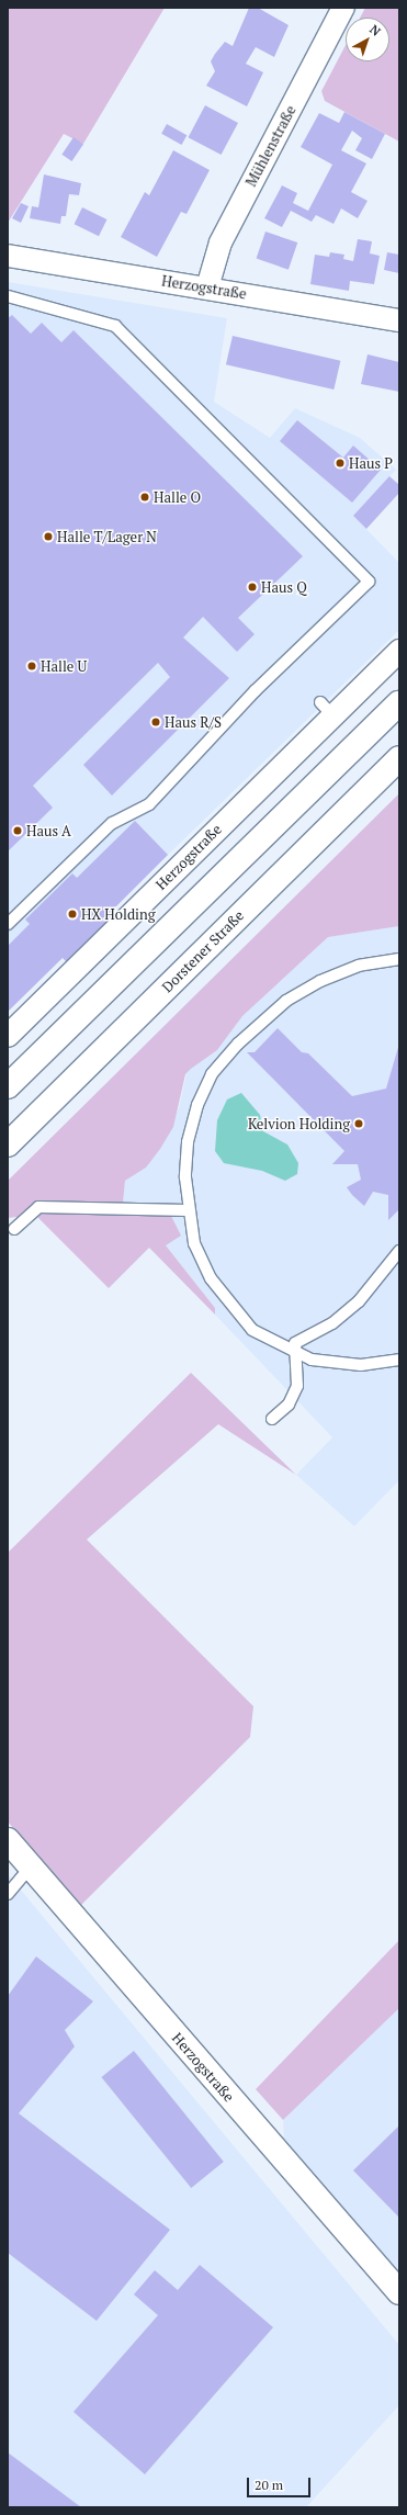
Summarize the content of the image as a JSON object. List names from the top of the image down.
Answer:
{
  "streets": {
    "main road": ["Herzogstraße", "Dorstener Straße"],
    "street": ["Mühlenstraße"]
  },
  "crossings": [
    ["Mühlenstraße", "Herzogstraße"]
  ],
  "places": [
    "Haus P",
    "Halle O",
    "Halle T/Lager N",
    "Haus Q",
    "Halle U",
    "Haus R/S",
    "Haus A",
    "HX Holding",
    "Kelvion Holding"
  ],
  "scale_bar": "20 m",
  "north": "top right"
}
